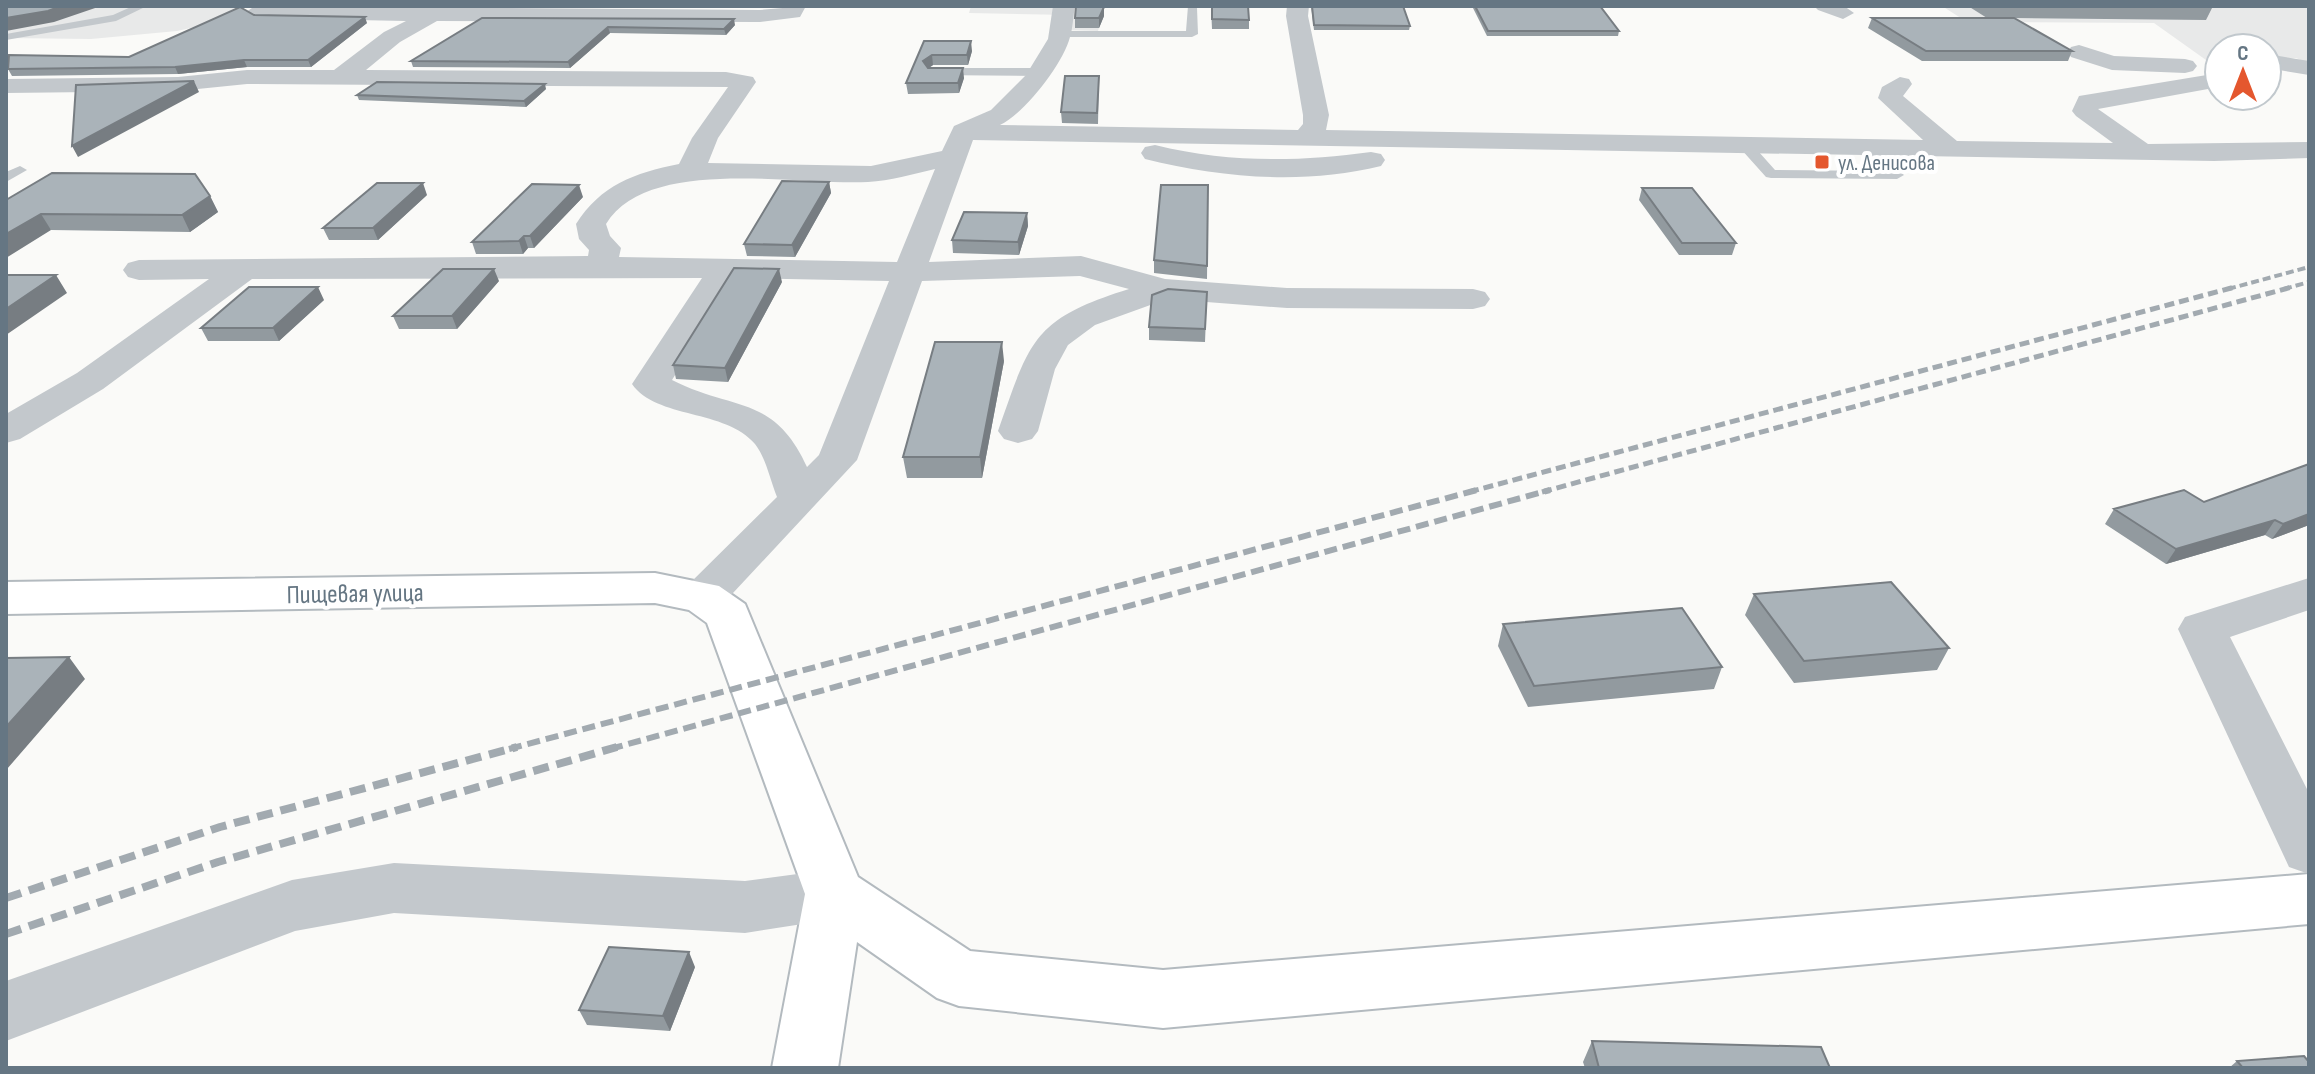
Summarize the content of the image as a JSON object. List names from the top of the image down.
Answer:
{
  "streets": {
    "main road": ["Пищевая улица"]
  },
  "places": {
    "transit": ["ул. Денисова"]
  },
  "north": "top"
}
